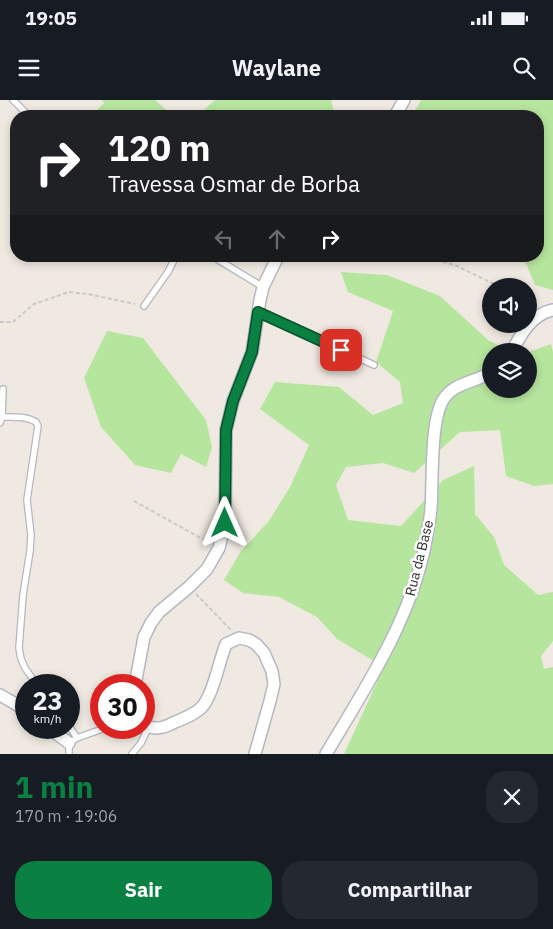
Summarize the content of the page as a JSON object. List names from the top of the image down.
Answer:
{
  "streets": {
    "street": ["Rua da Base"]
  },
  "page": {
    "status": "19:05",
    "header": "Waylane",
    "turn": ["120 m", "Travessa Osmar de Borba"],
    "speed": "23 km/h",
    "limit": "30",
    "heading": ["1 min", "170 m · 19:06"],
    "buttons": ["Sair", "Compartilhar"]
  }
}
